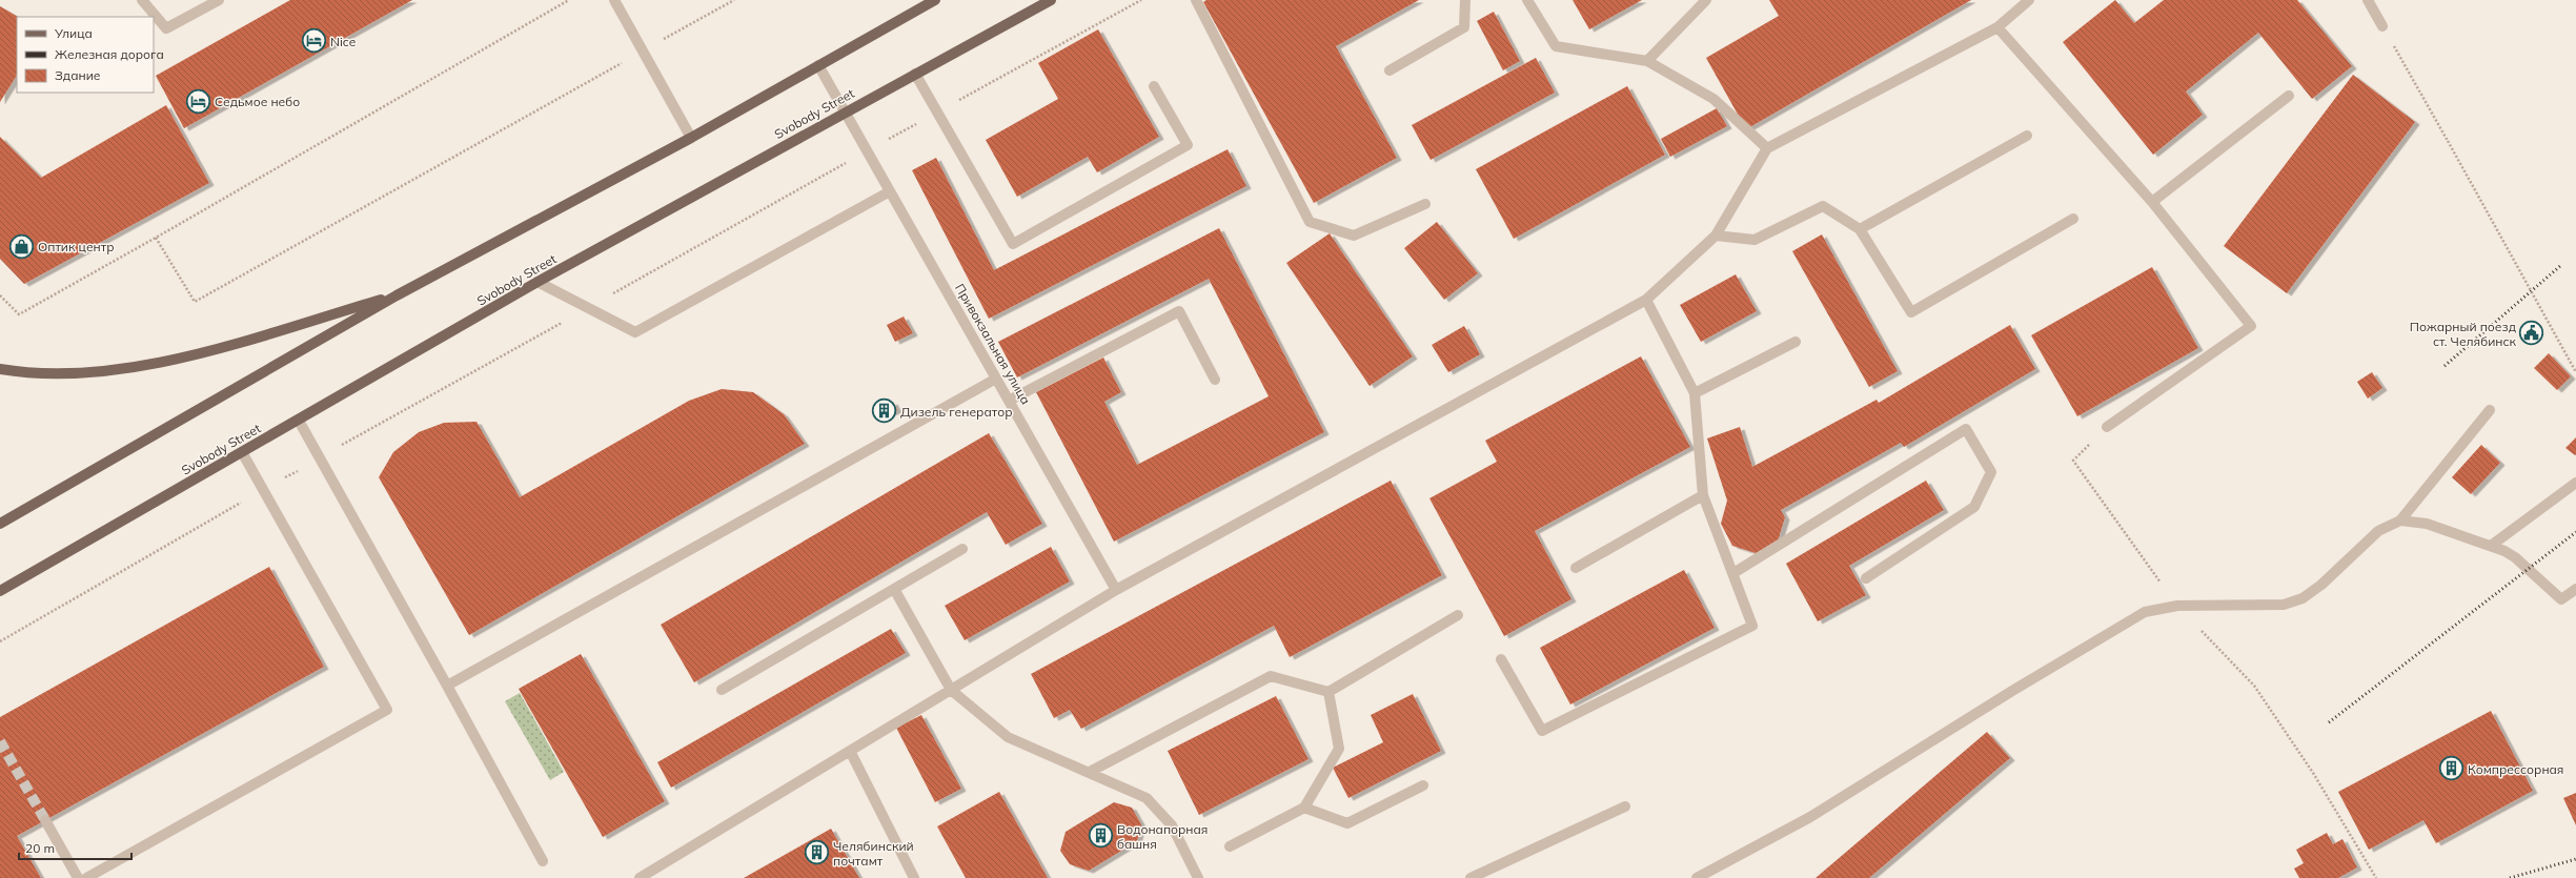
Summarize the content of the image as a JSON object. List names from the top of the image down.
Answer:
{
  "streets": {
    "main road": ["Svobody Street"],
    "lane": ["Привокзальная улица"]
  },
  "crossings": [
    ["Svobody Street", "Привокзальная улица"]
  ],
  "places": {
    "hotel": ["Nice", "Седьмое небо"],
    "shop": ["Оптик центр"],
    "public building": ["Пожарный поезд ст. Челябинск"],
    "building": [
      "Дизель генератор",
      "Компрессорная",
      "Водонапорная башня",
      "Челябинский почтамт"
    ]
  },
  "legend": ["Улица", "Железная дорога", "Здание"],
  "scale_bar": "20 m"
}
